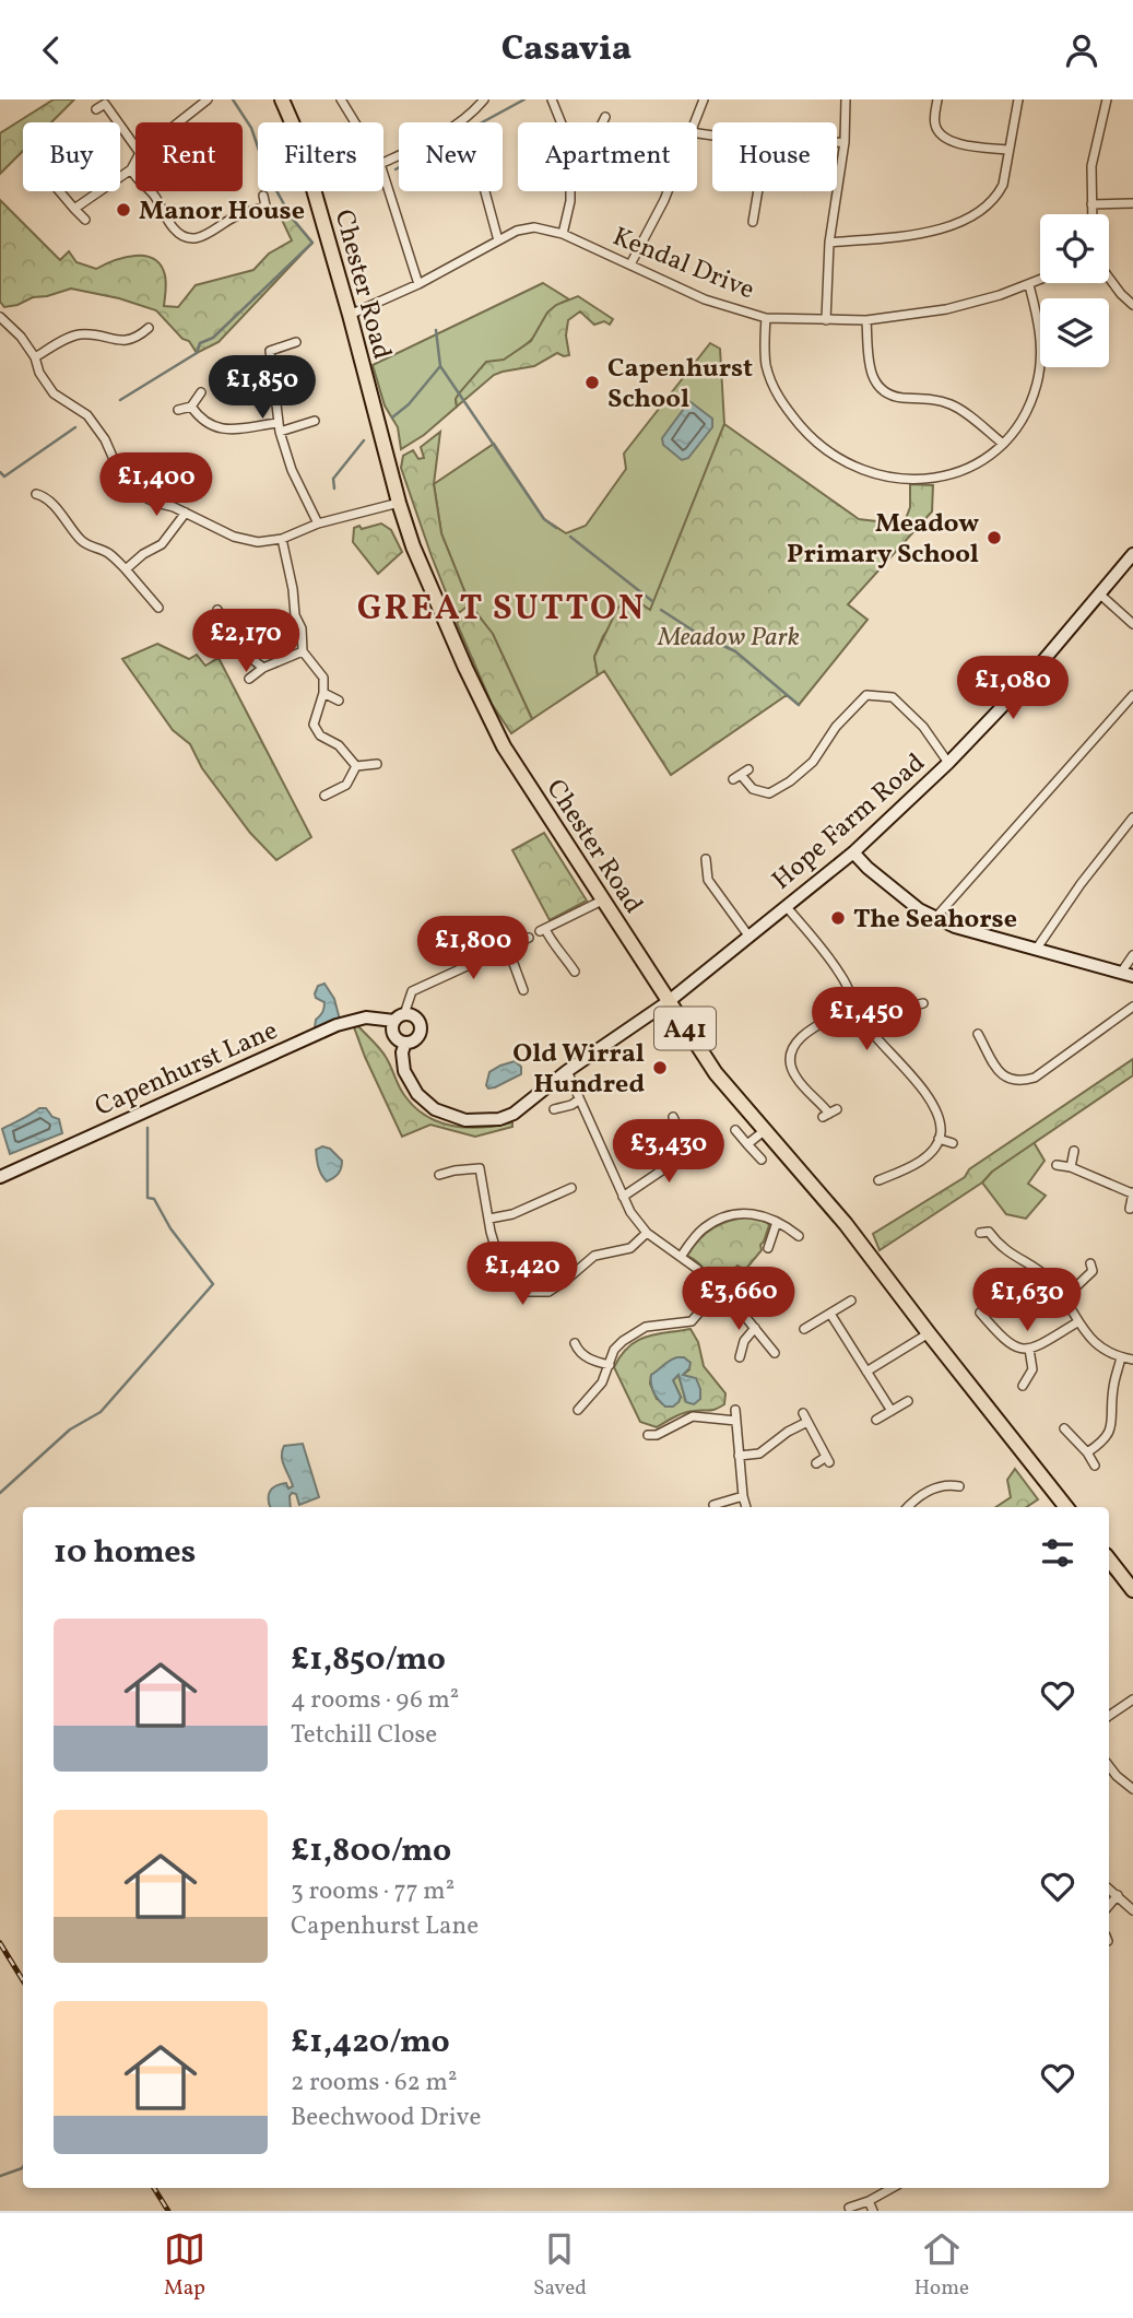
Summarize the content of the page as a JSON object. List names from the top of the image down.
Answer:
{
  "streets": {
    "main road": ["Chester Road", "A41"],
    "street": ["Kendal Drive", "Hope Farm Road", "Capenhurst Lane"]
  },
  "crossings": [
    ["Kendal Drive", "Chester Road"],
    ["Chester Road", "Hope Farm Road"],
    ["Hope Farm Road", "Capenhurst Lane"]
  ],
  "districts": ["GREAT SUTTON"],
  "parks": ["Meadow Park"],
  "places": [
    "Manor House",
    "Capenhurst School",
    "Meadow Primary School",
    "The Seahorse",
    "Old Wirral Hundred"
  ],
  "page": {
    "header": "Casavia",
    "chip": [
      "Buy",
      "Rent",
      "Filters",
      "New",
      "Apartment",
      "House"
    ],
    "price": [
      "£1,850",
      "£1,400",
      "£2,170",
      "£1,080",
      "£1,800",
      "£1,450",
      "£3,430",
      "£1,420",
      "£3,660",
      "£1,630"
    ],
    "heading": "10 homes",
    "list": [
      {
        "name": "£1,850/mo",
        "note": "4 rooms · 96 m² · Tetchill Close"
      },
      {
        "name": "£1,800/mo",
        "note": "3 rooms · 77 m² · Capenhurst Lane"
      },
      {
        "name": "£1,420/mo",
        "note": "2 rooms · 62 m² · Beechwood Drive"
      }
    ],
    "tabs": ["Map", "Saved", "Home"]
  }
}
